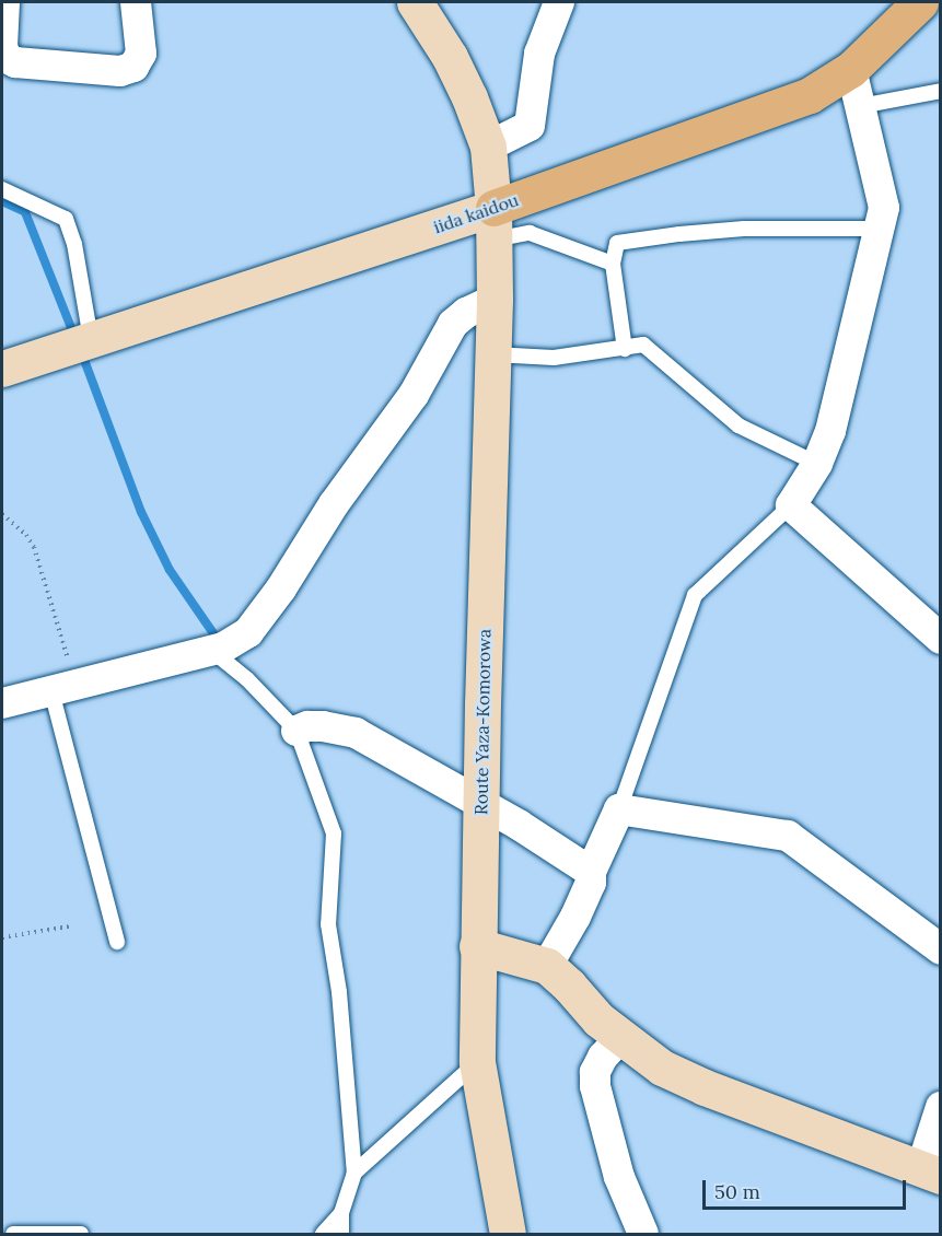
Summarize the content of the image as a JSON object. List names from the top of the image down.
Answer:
{
  "streets": {
    "main road": ["iida kaidou", "Route Yaza-Komorowa"]
  },
  "crossings": [
    ["iida kaidou", "Route Yaza-Komorowa"]
  ],
  "scale_bar": "50 m"
}
